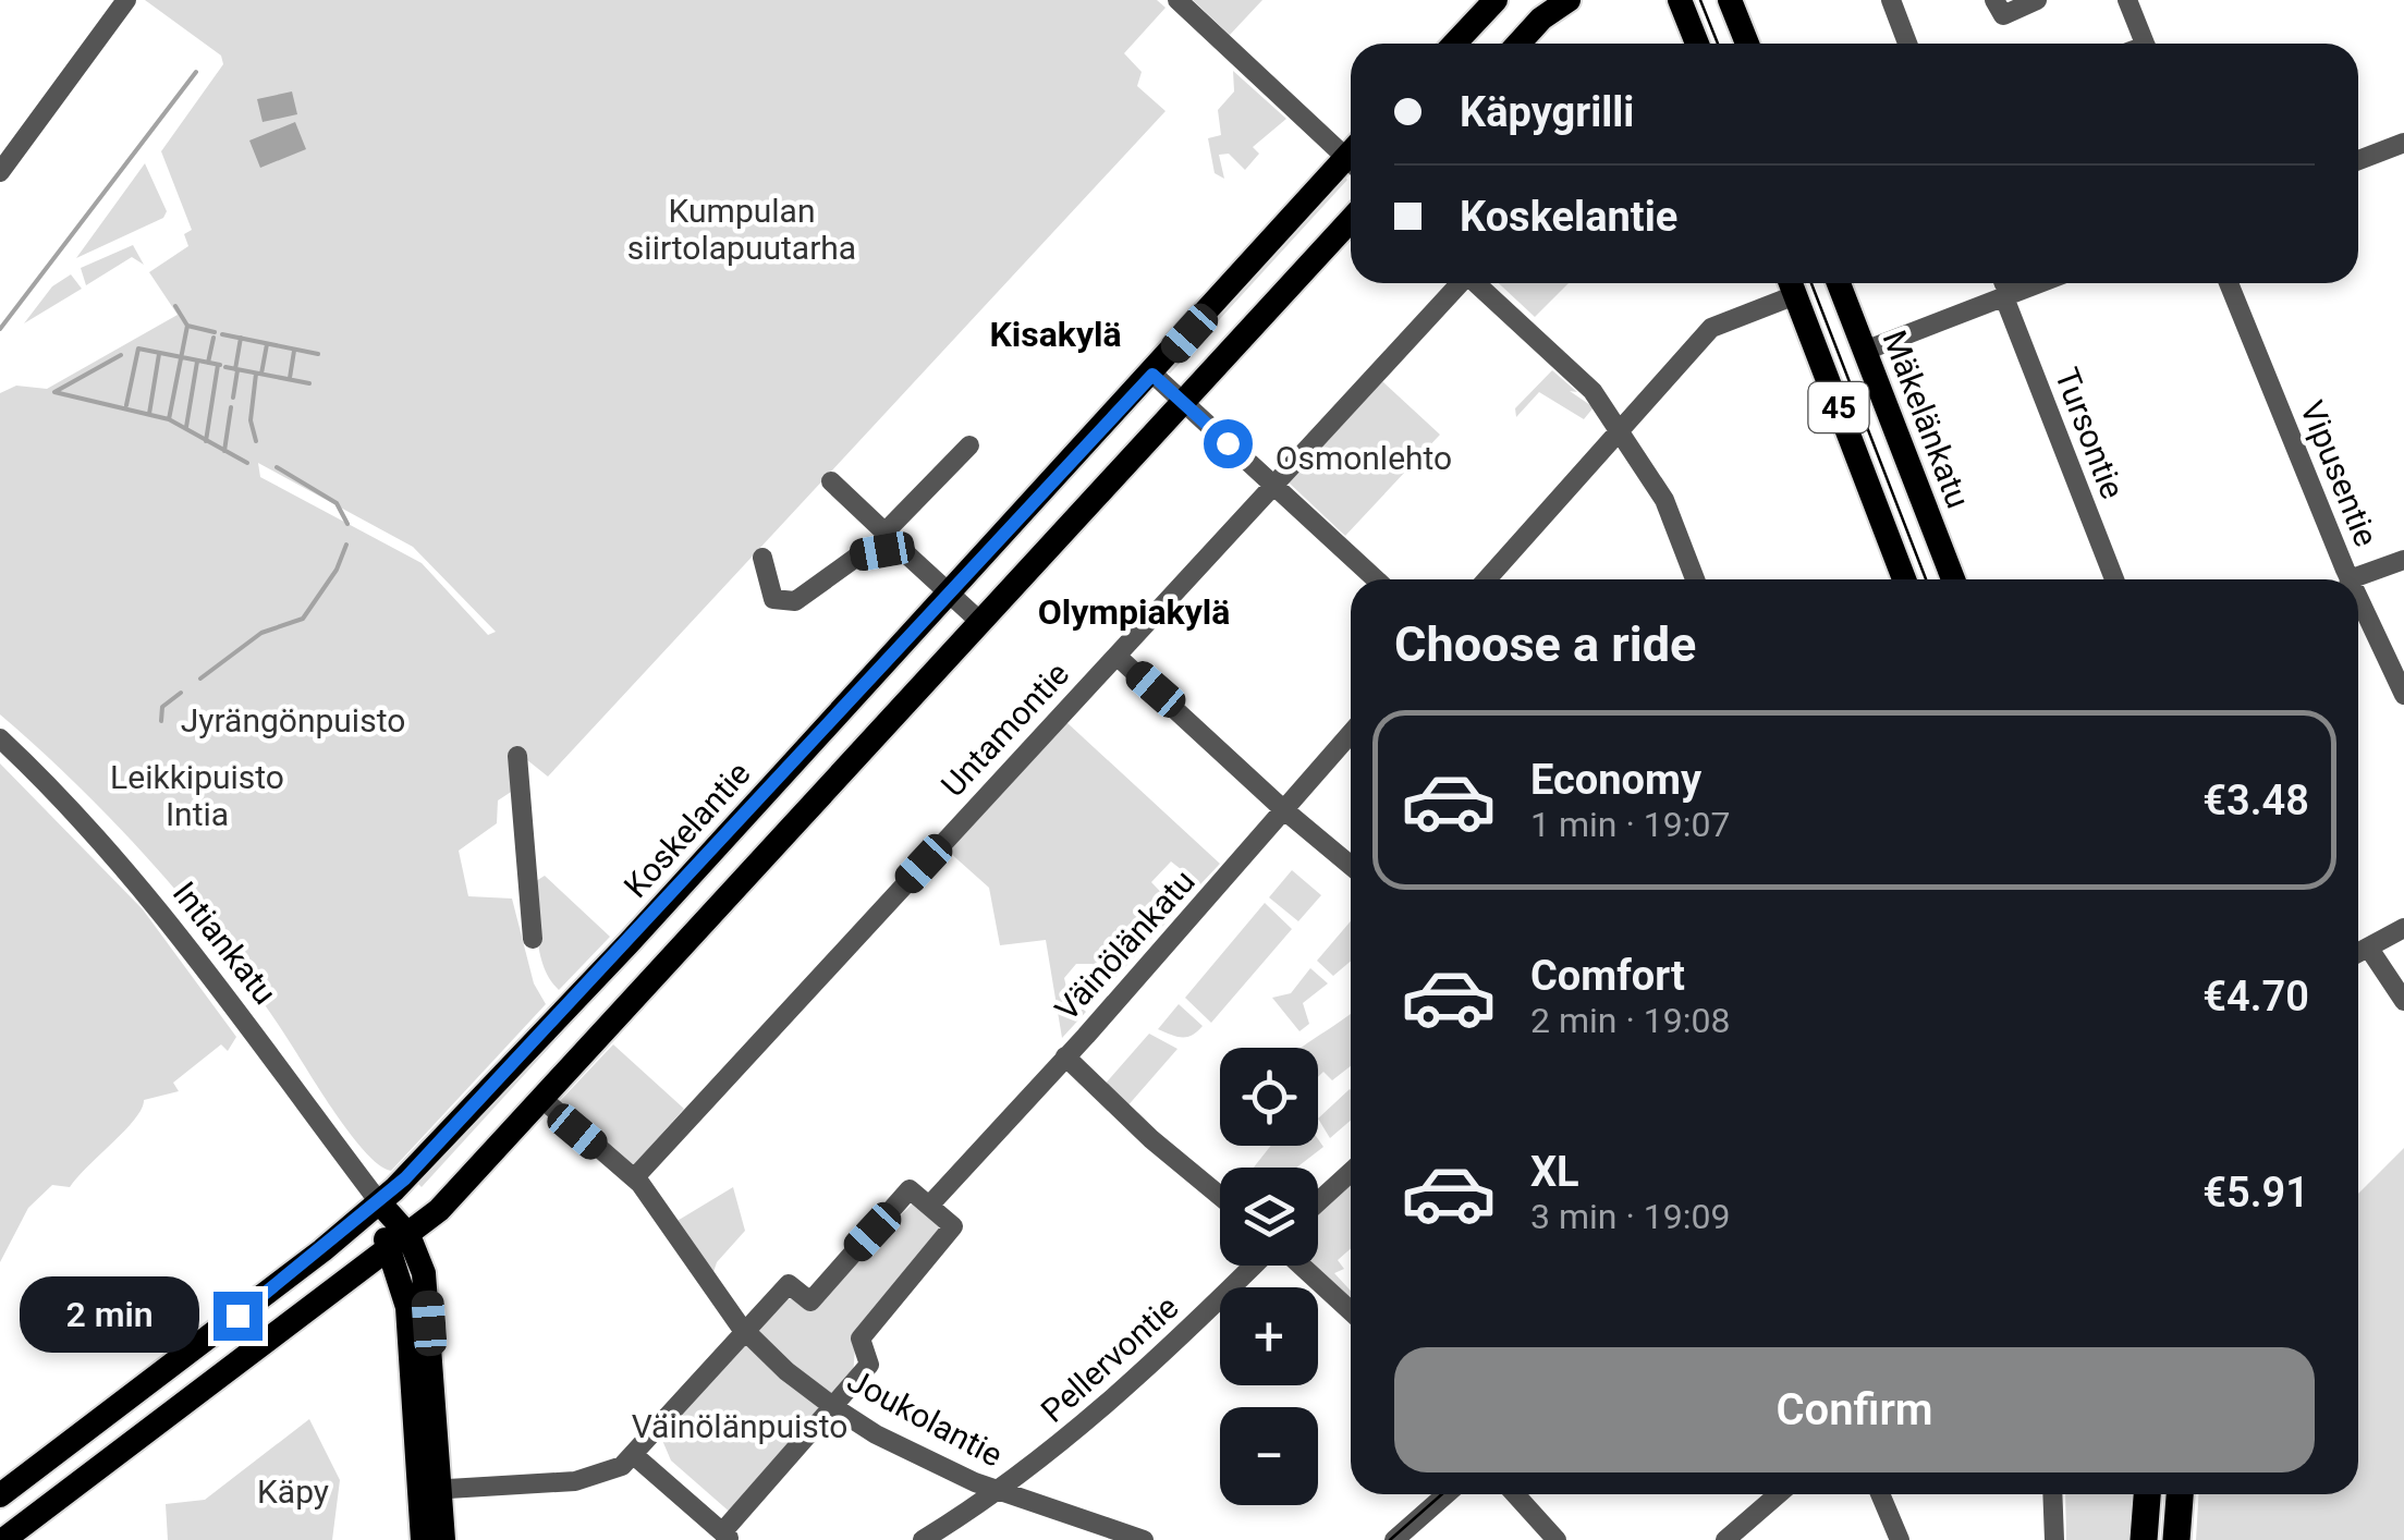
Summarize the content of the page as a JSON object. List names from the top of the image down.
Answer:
{
  "streets": {
    "main road": ["45", "Mäkelänkatu", "Koskelantie"],
    "street": [
      "Tursontie",
      "Vipusentie",
      "Untamontie",
      "Intiankatu",
      "Väinölänkatu",
      "Pellervontie",
      "Joukolantie"
    ]
  },
  "crossings": [
    ["Untamontie", "Joukolantie"],
    ["Koskelantie", "Intiankatu"],
    ["Pellervontie", "Joukolantie"]
  ],
  "districts": ["Kisakylä", "Olympiakylä"],
  "parks": [
    "Kumpulan siirtolapuutarha",
    "Osmonlehto",
    "Jyrängönpuisto",
    "Leikkipuisto Intia",
    "Väinölänpuisto",
    "Käpy"
  ],
  "page": {
    "banner": ["Käpygrilli", "Koskelantie"],
    "heading": "Choose a ride",
    "list": [
      {
        "name": "Economy",
        "note": "1 min · 19:07",
        "value": "€3.48"
      },
      {
        "name": "Comfort",
        "note": "2 min · 19:08",
        "value": "€4.70"
      },
      {
        "name": "XL",
        "note": "3 min · 19:09",
        "value": "€5.91"
      }
    ],
    "map_buttons": ["+", "−"],
    "bubble": "2 min",
    "buttons": "Confirm"
  }
}
